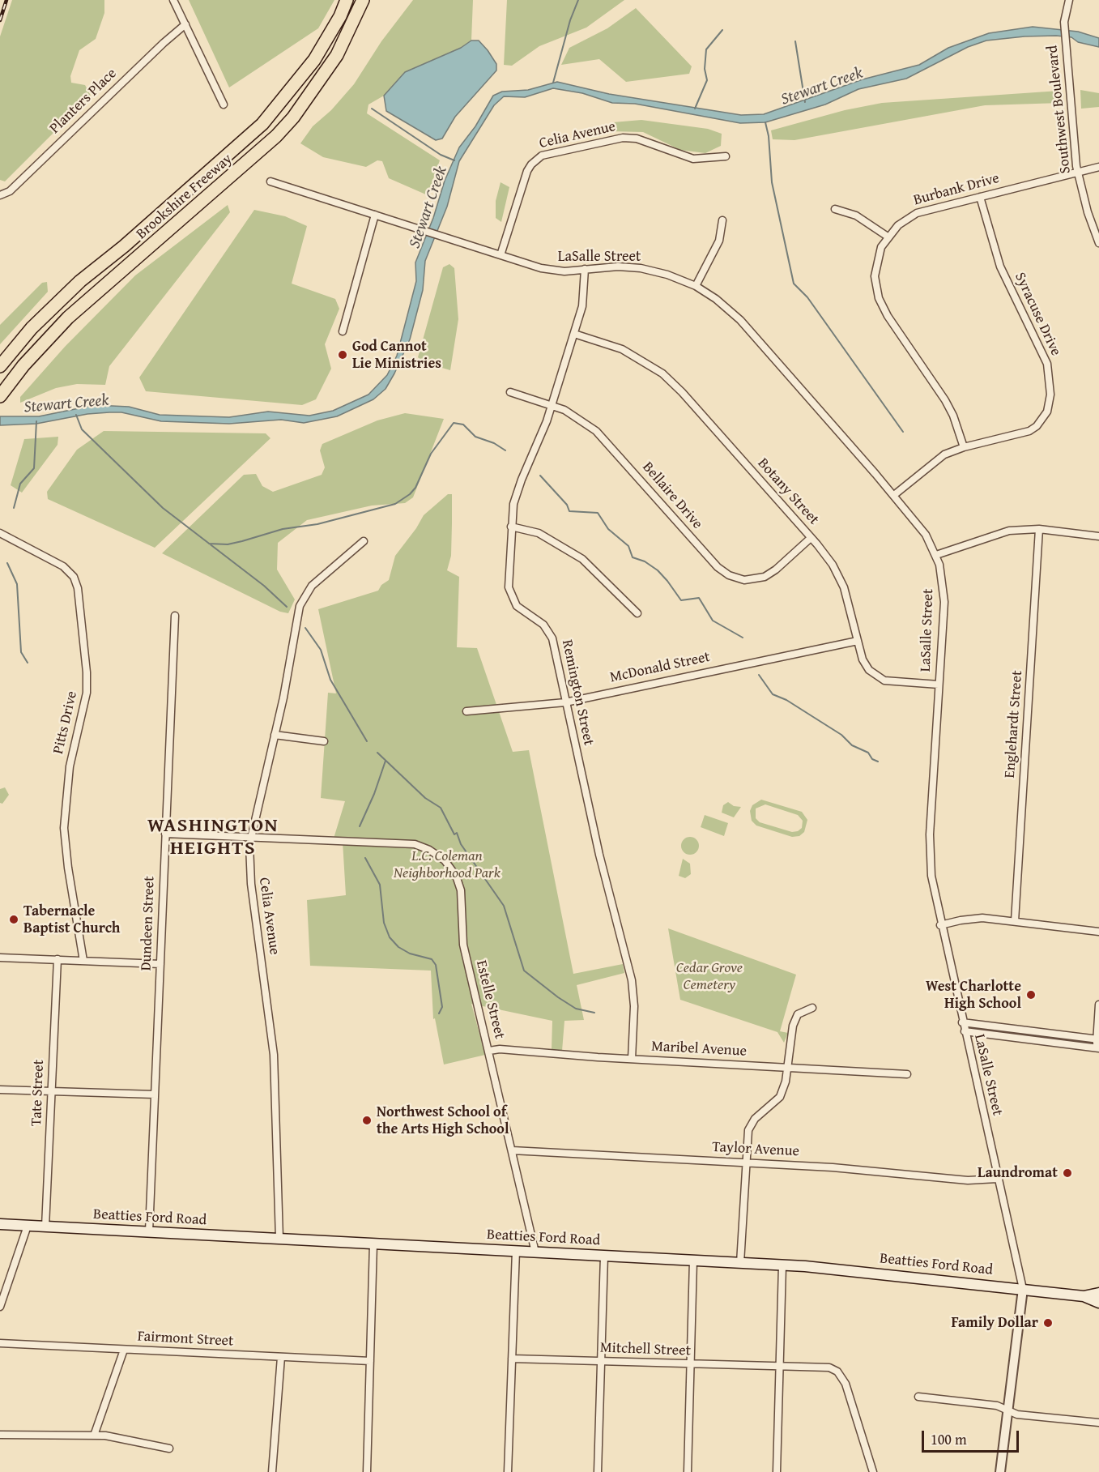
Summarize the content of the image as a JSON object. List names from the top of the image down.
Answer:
{
  "streets": {
    "highway": ["Brookshire Freeway"],
    "main road": ["Beatties Ford Road"],
    "street": [
      "Planters Place",
      "Southwest Boulevard",
      "Celia Avenue",
      "Burbank Drive",
      "LaSalle Street",
      "Syracuse Drive",
      "Botany Street",
      "Bellaire Drive",
      "McDonald Street",
      "Remington Street",
      "Pitts Drive",
      "Englehardt Street",
      "Dundeen Street",
      "Estelle Street",
      "Maribel Avenue",
      "Tate Street",
      "Taylor Avenue",
      "Fairmont Street",
      "Mitchell Street"
    ]
  },
  "crossings": [
    ["Southwest Boulevard", "Burbank Drive"],
    ["Celia Avenue", "LaSalle Street"],
    ["Celia Avenue", "Estelle Street"],
    ["Celia Avenue", "Beatties Ford Road"],
    ["Burbank Drive", "Syracuse Drive"],
    ["LaSalle Street", "Syracuse Drive"],
    ["LaSalle Street", "Botany Street"],
    ["LaSalle Street", "Remington Street"],
    ["LaSalle Street", "Taylor Avenue"],
    ["LaSalle Street", "Beatties Ford Road"],
    ["Botany Street", "Bellaire Drive"],
    ["Botany Street", "McDonald Street"],
    ["Botany Street", "Remington Street"],
    ["Bellaire Drive", "Remington Street"],
    ["McDonald Street", "Remington Street"],
    ["Remington Street", "Maribel Avenue"],
    ["Dundeen Street", "Estelle Street"],
    ["Dundeen Street", "Beatties Ford Road"],
    ["Estelle Street", "Maribel Avenue"],
    ["Estelle Street", "Taylor Avenue"],
    ["Estelle Street", "Beatties Ford Road"],
    ["Tate Street", "Beatties Ford Road"]
  ],
  "districts": ["WASHINGTON HEIGHTS"],
  "water": ["Stewart Creek"],
  "parks": ["L.C. Coleman Neighborhood Park", "Cedar Grove Cemetery"],
  "places": [
    "God Cannot Lie Ministries",
    "Tabernacle Baptist Church",
    "West Charlotte High School",
    "Northwest School of the Arts High School",
    "Laundromat",
    "Family Dollar"
  ],
  "scale_bar": "100 m"
}
